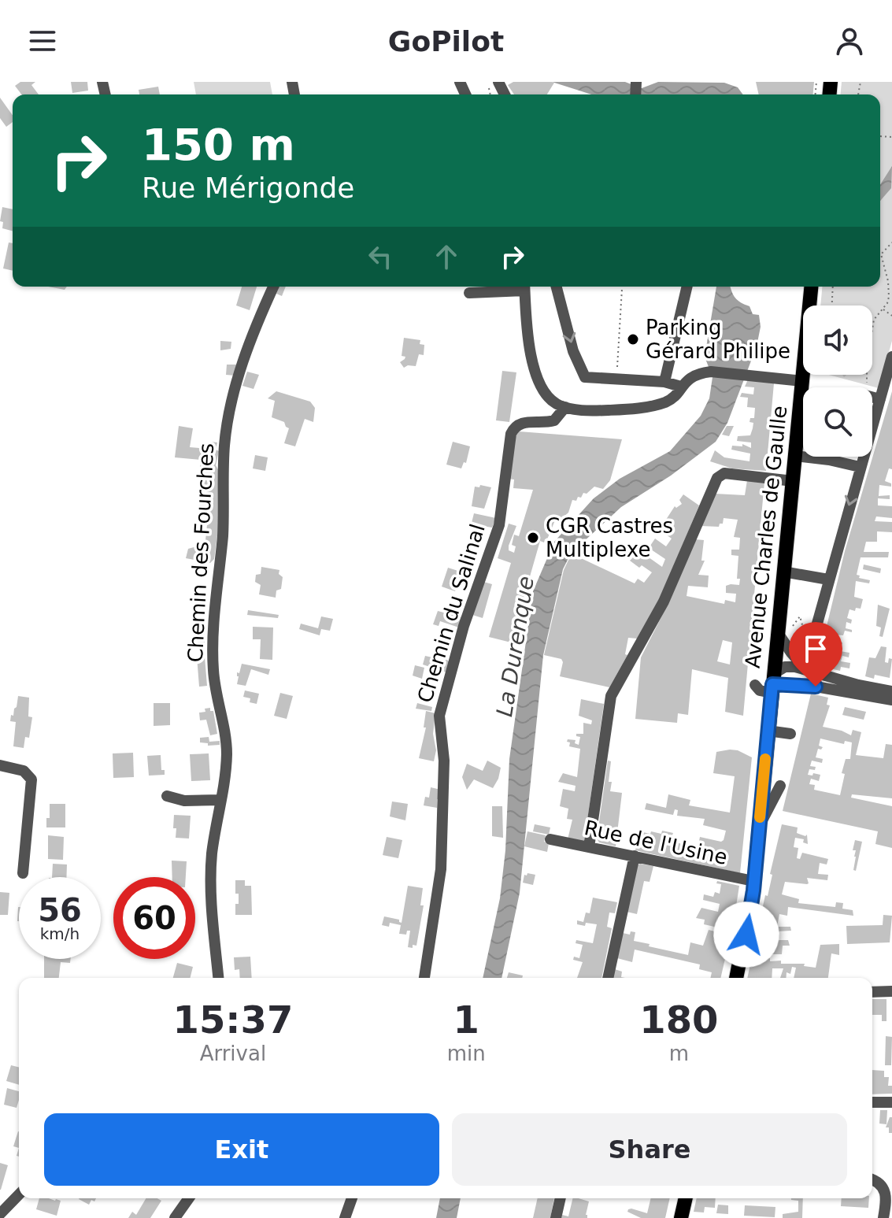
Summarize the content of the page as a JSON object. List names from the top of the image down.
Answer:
{
  "streets": {
    "main road": ["Avenue Charles de Gaulle"],
    "street": ["Chemin des Fourches", "Chemin du Salinal", "Rue de l'Usine"]
  },
  "crossings": [
    ["Avenue Charles de Gaulle", "Rue de l'Usine"]
  ],
  "water": ["La Durenque"],
  "places": ["Parking Gérard Philipe", "CGR Castres Multiplexe"],
  "page": {
    "header": "GoPilot",
    "turn": ["150 m", "Rue Mérigonde"],
    "speed": "56 km/h",
    "limit": "60",
    "eta": [
      "15:37",
      "Arrival",
      "1",
      "min",
      "180",
      "m"
    ],
    "buttons": ["Exit", "Share"]
  }
}
